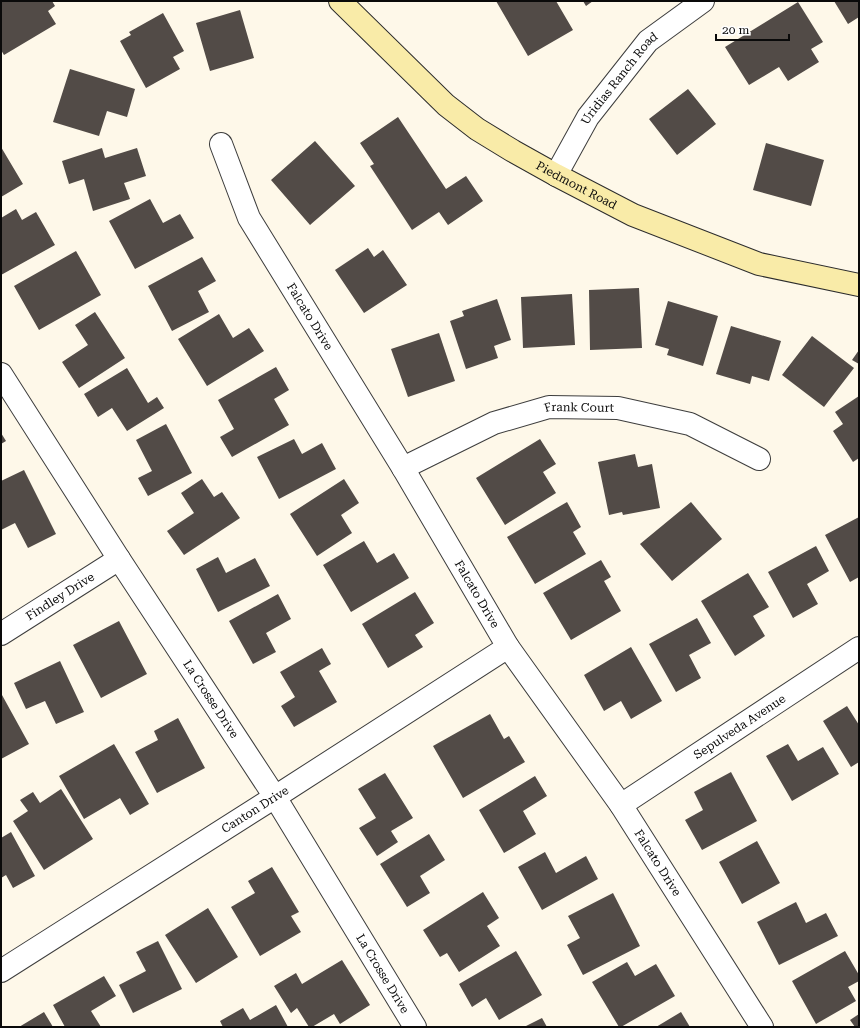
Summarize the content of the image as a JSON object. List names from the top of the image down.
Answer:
{
  "streets": {
    "main road": ["Piedmont Road"],
    "street": [
      "Uridias Ranch Road",
      "Falcato Drive",
      "Frank Court",
      "Findley Drive",
      "La Crosse Drive",
      "Sepulveda Avenue",
      "Canton Drive"
    ]
  },
  "crossings": [
    ["Uridias Ranch Road", "Piedmont Road"],
    ["Falcato Drive", "Frank Court"],
    ["Falcato Drive", "Sepulveda Avenue"],
    ["Falcato Drive", "Canton Drive"],
    ["Findley Drive", "La Crosse Drive"],
    ["La Crosse Drive", "Canton Drive"]
  ],
  "scale_bar": "20 m"
}
